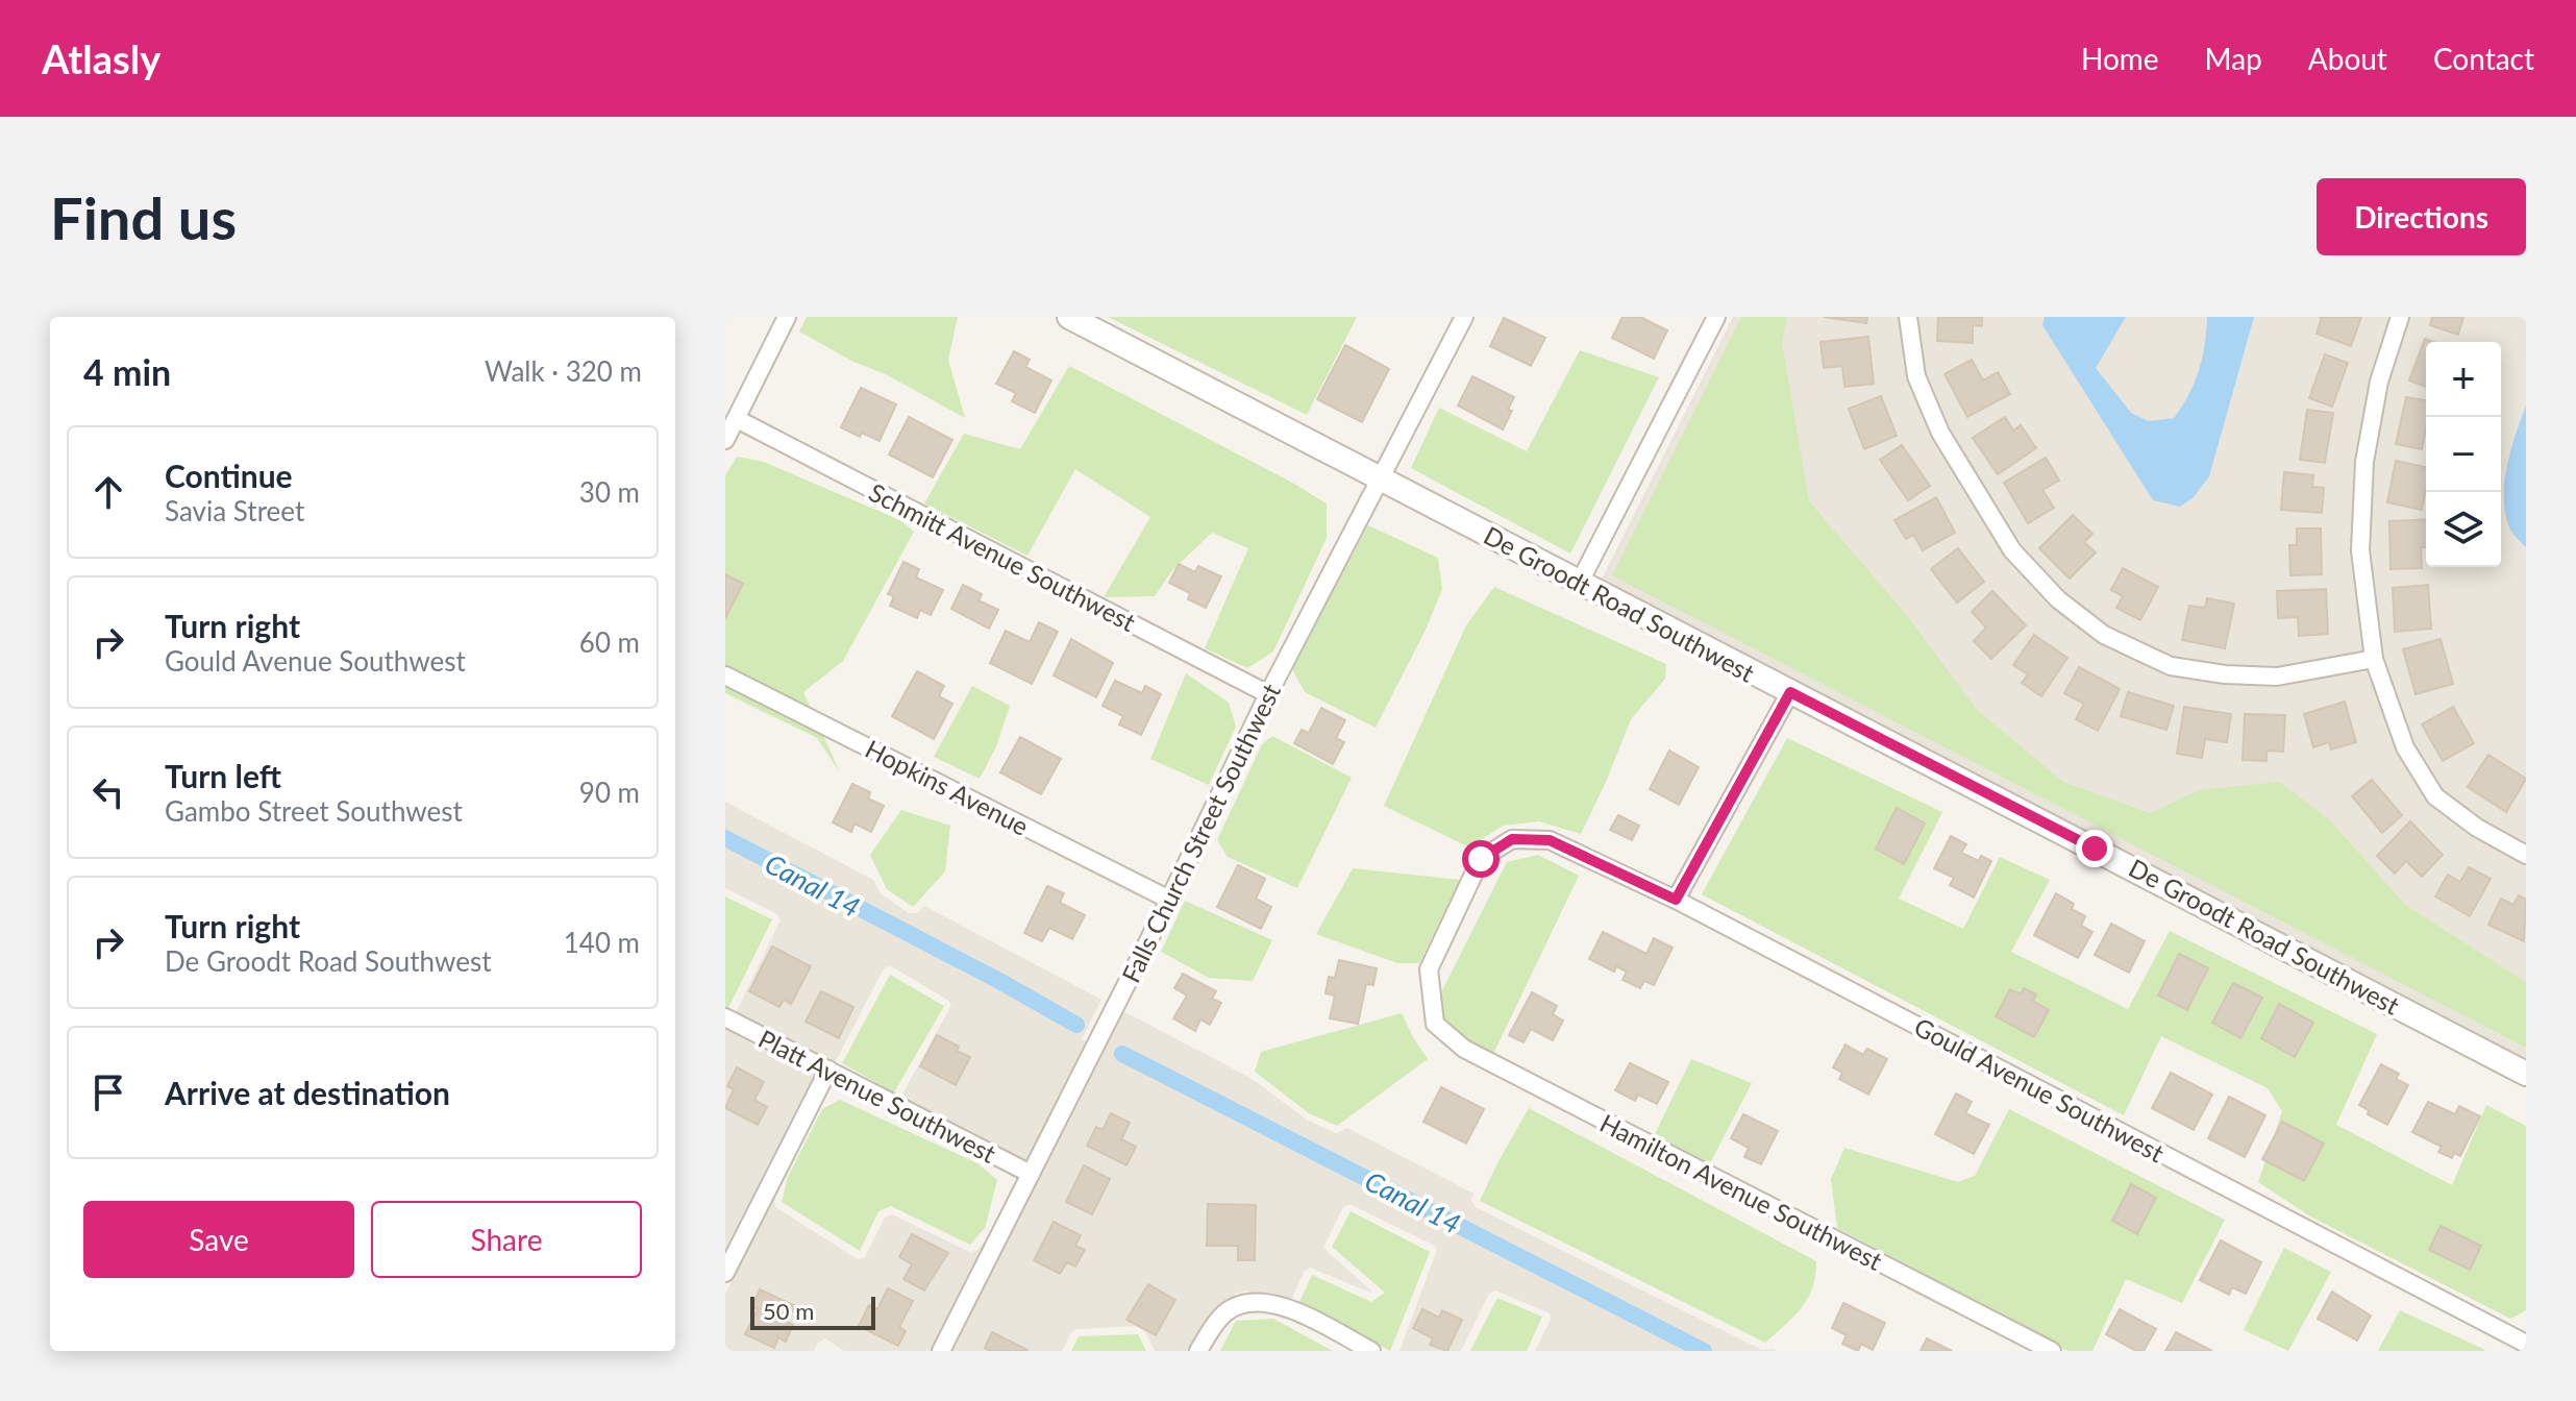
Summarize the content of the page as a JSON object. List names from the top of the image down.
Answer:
{
  "streets": {
    "street": [
      "Schmitt Avenue Southwest",
      "De Groodt Road Southwest",
      "Hopkins Avenue",
      "Falls Church Street Southwest",
      "Gould Avenue Southwest",
      "Platt Avenue Southwest",
      "Hamilton Avenue Southwest"
    ]
  },
  "crossings": [
    ["Schmitt Avenue Southwest", "Falls Church Street Southwest"],
    ["De Groodt Road Southwest", "Falls Church Street Southwest"],
    ["Hopkins Avenue", "Falls Church Street Southwest"],
    ["Falls Church Street Southwest", "Platt Avenue Southwest"],
    ["Gould Avenue Southwest", "Hamilton Avenue Southwest"]
  ],
  "water": ["Canal 14"],
  "scale_bar": "50 m",
  "page": {
    "header": "Atlasly",
    "nav": [
      "Home",
      "Map",
      "About",
      "Contact"
    ],
    "buttons": [
      "Directions",
      ["Save", "Share"]
    ],
    "title": "Find us",
    "heading": ["4 min", "Walk · 320 m"],
    "map_buttons": ["+", "−"],
    "list": [
      ["Continue", "Savia Street", "30 m"],
      ["Turn right", "Gould Avenue Southwest", "60 m"],
      ["Turn left", "Gambo Street Southwest", "90 m"],
      ["Turn right", "De Groodt Road Southwest", "140 m"],
      "Arrive at destination"
    ],
    "scale": "50 m"
  }
}
